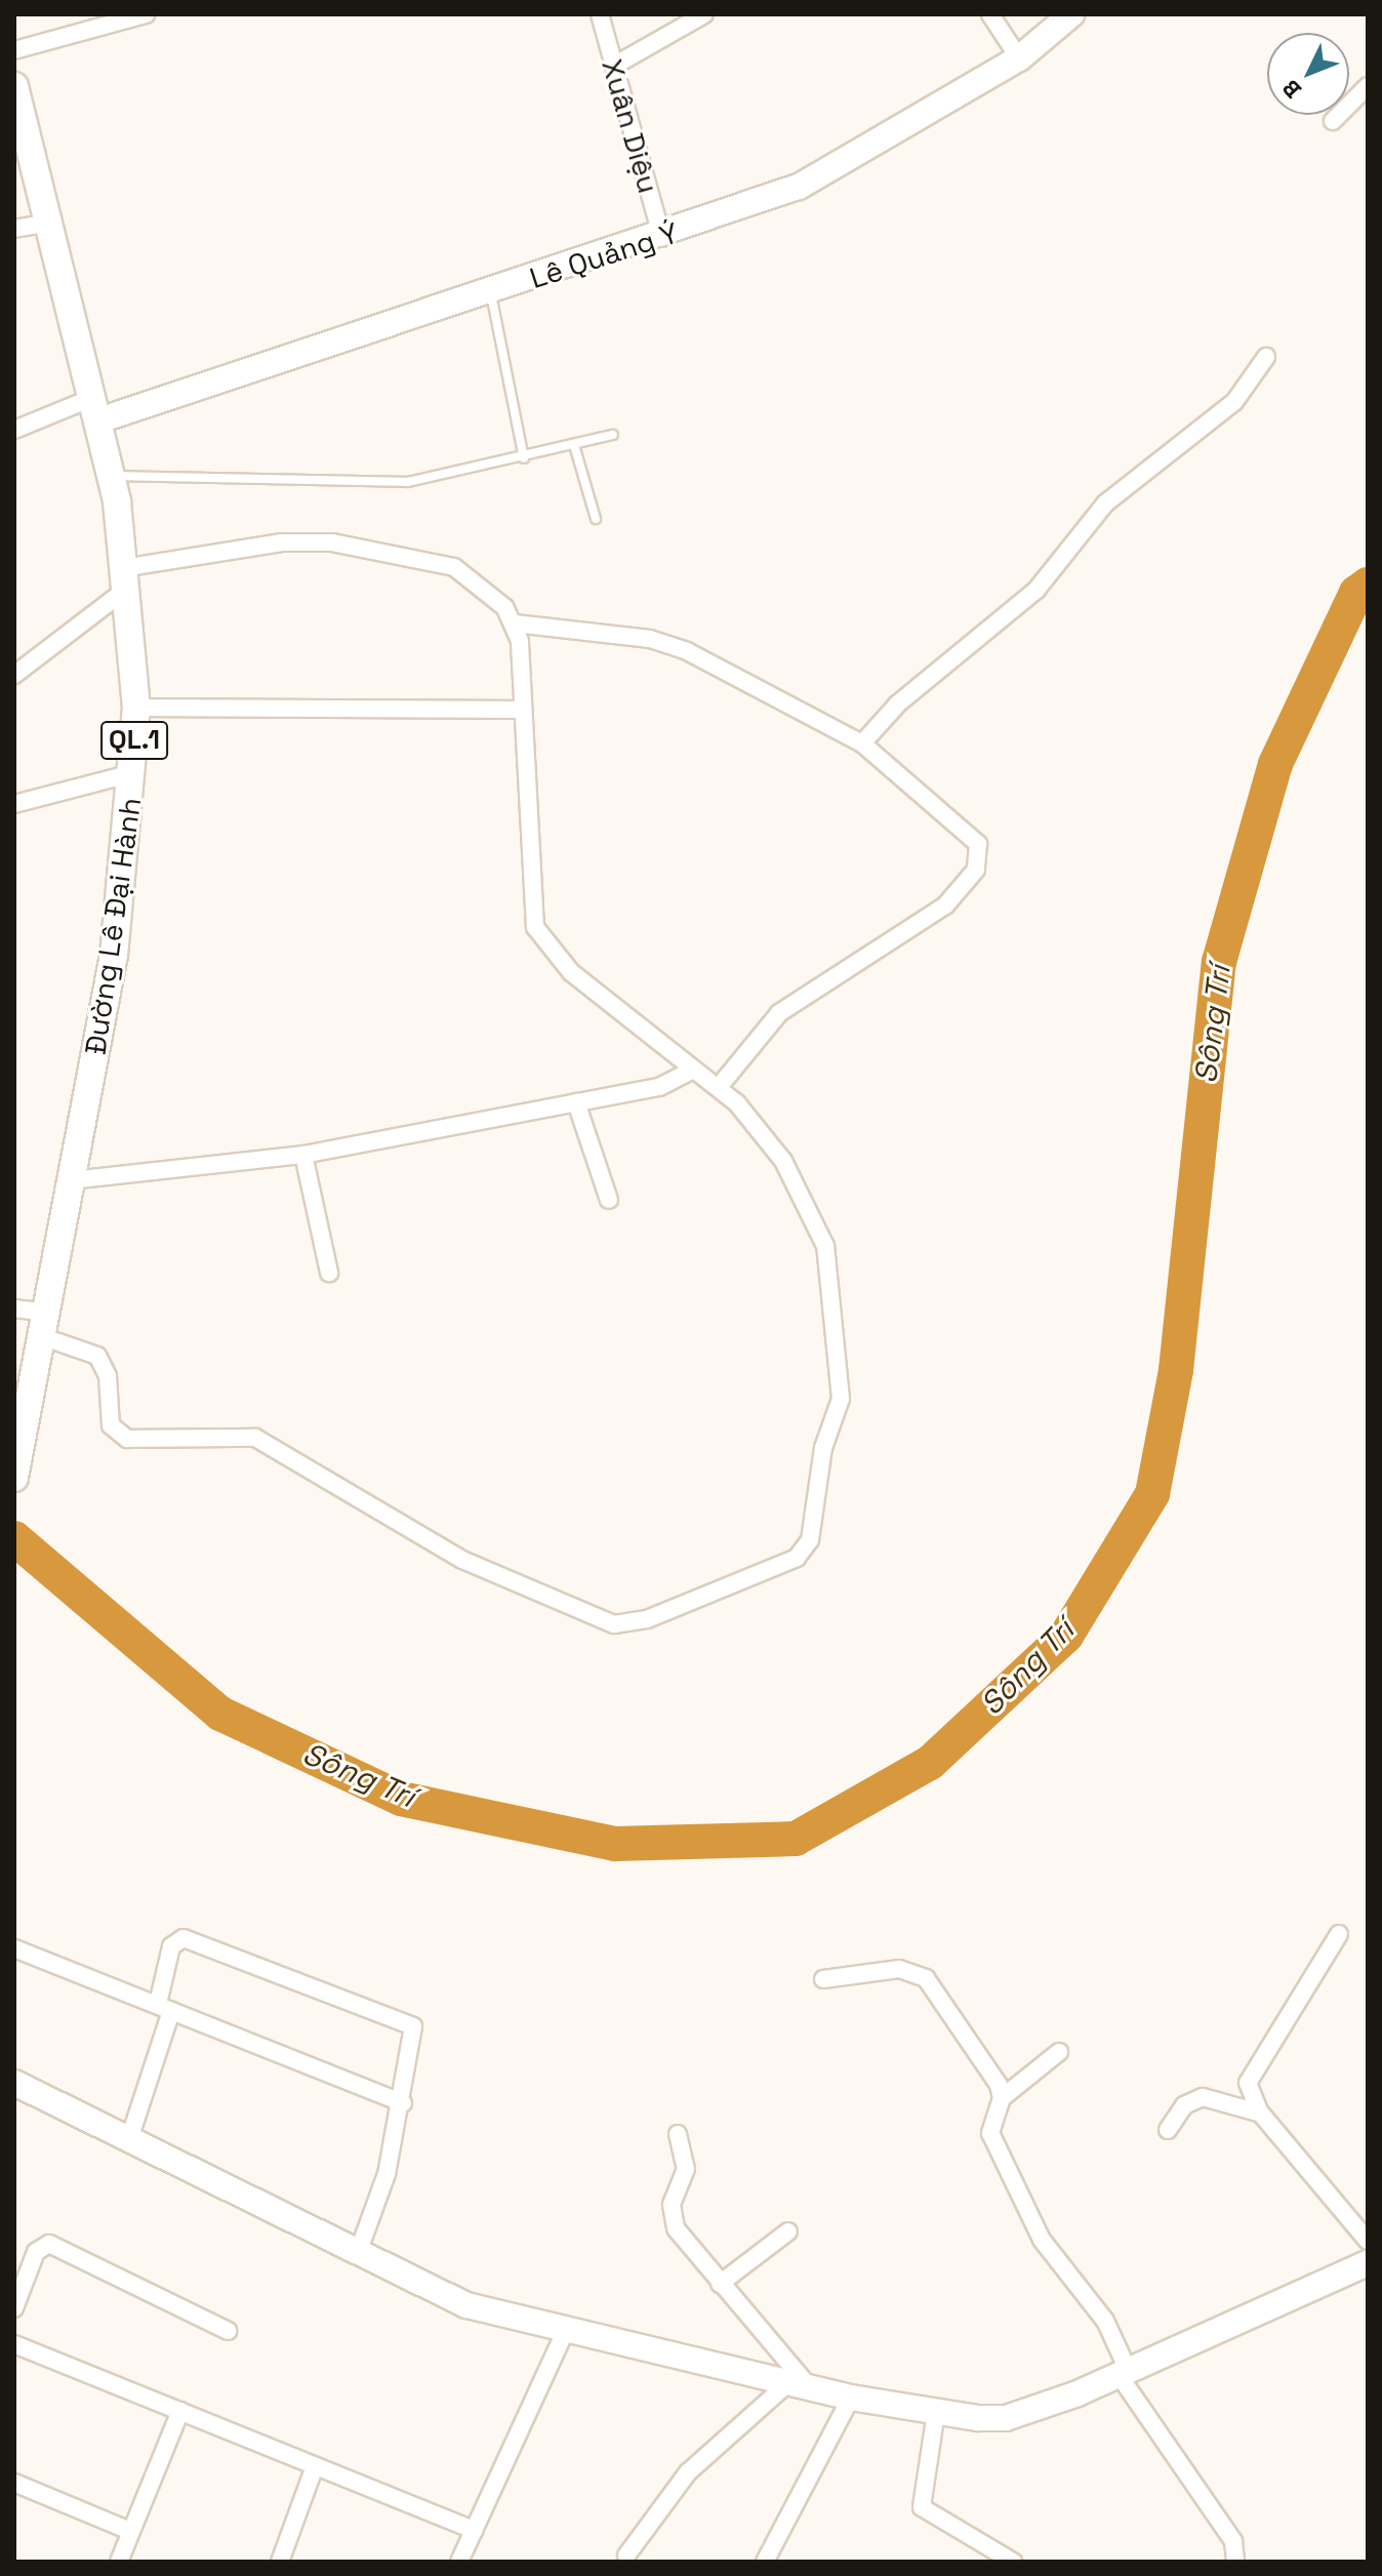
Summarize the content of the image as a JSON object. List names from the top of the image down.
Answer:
{
  "streets": {
    "main road": ["QL.1", "Đường Lê Đại Hành"],
    "street": ["Xuân Diệu", "Lê Quảng Ý"]
  },
  "crossings": [
    ["Xuân Diệu", "Lê Quảng Ý"],
    ["Lê Quảng Ý", "Đường Lê Đại Hành"]
  ],
  "water": ["Sông Trí"],
  "north": "bottom left"
}
